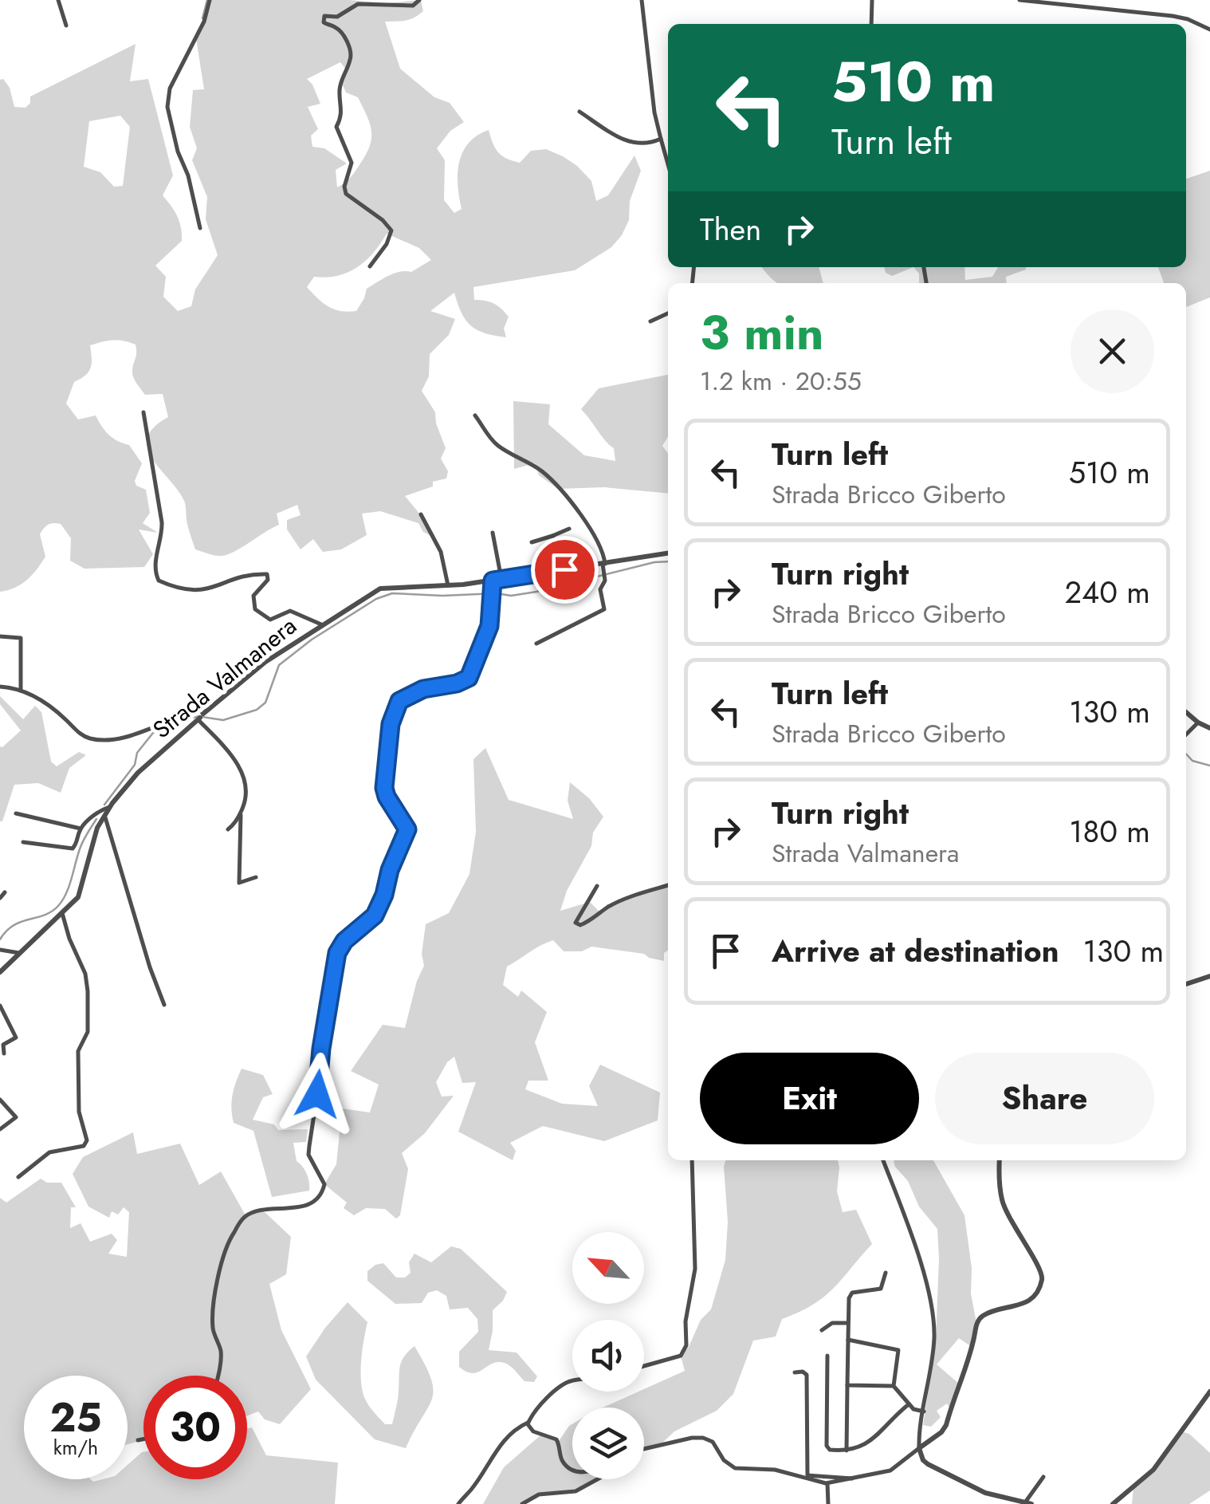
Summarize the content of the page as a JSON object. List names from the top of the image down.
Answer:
{
  "streets": {
    "street": ["Strada Valmanera"]
  },
  "north": "top left",
  "page": {
    "turn": ["510 m", "Turn left"],
    "then": "Then",
    "heading": ["3 min", "1.2 km · 20:55"],
    "list": [
      {
        "name": "Turn left",
        "note": "Strada Bricco Giberto",
        "value": "510 m"
      },
      {
        "name": "Turn right",
        "note": "Strada Bricco Giberto",
        "value": "240 m"
      },
      {
        "name": "Turn left",
        "note": "Strada Bricco Giberto",
        "value": "130 m"
      },
      {
        "name": "Turn right",
        "note": "Strada Valmanera",
        "value": "180 m"
      },
      {
        "name": "Arrive at destination",
        "value": "130 m"
      }
    ],
    "buttons": ["Exit", "Share"],
    "speed": "25 km/h",
    "limit": "30"
  }
}
